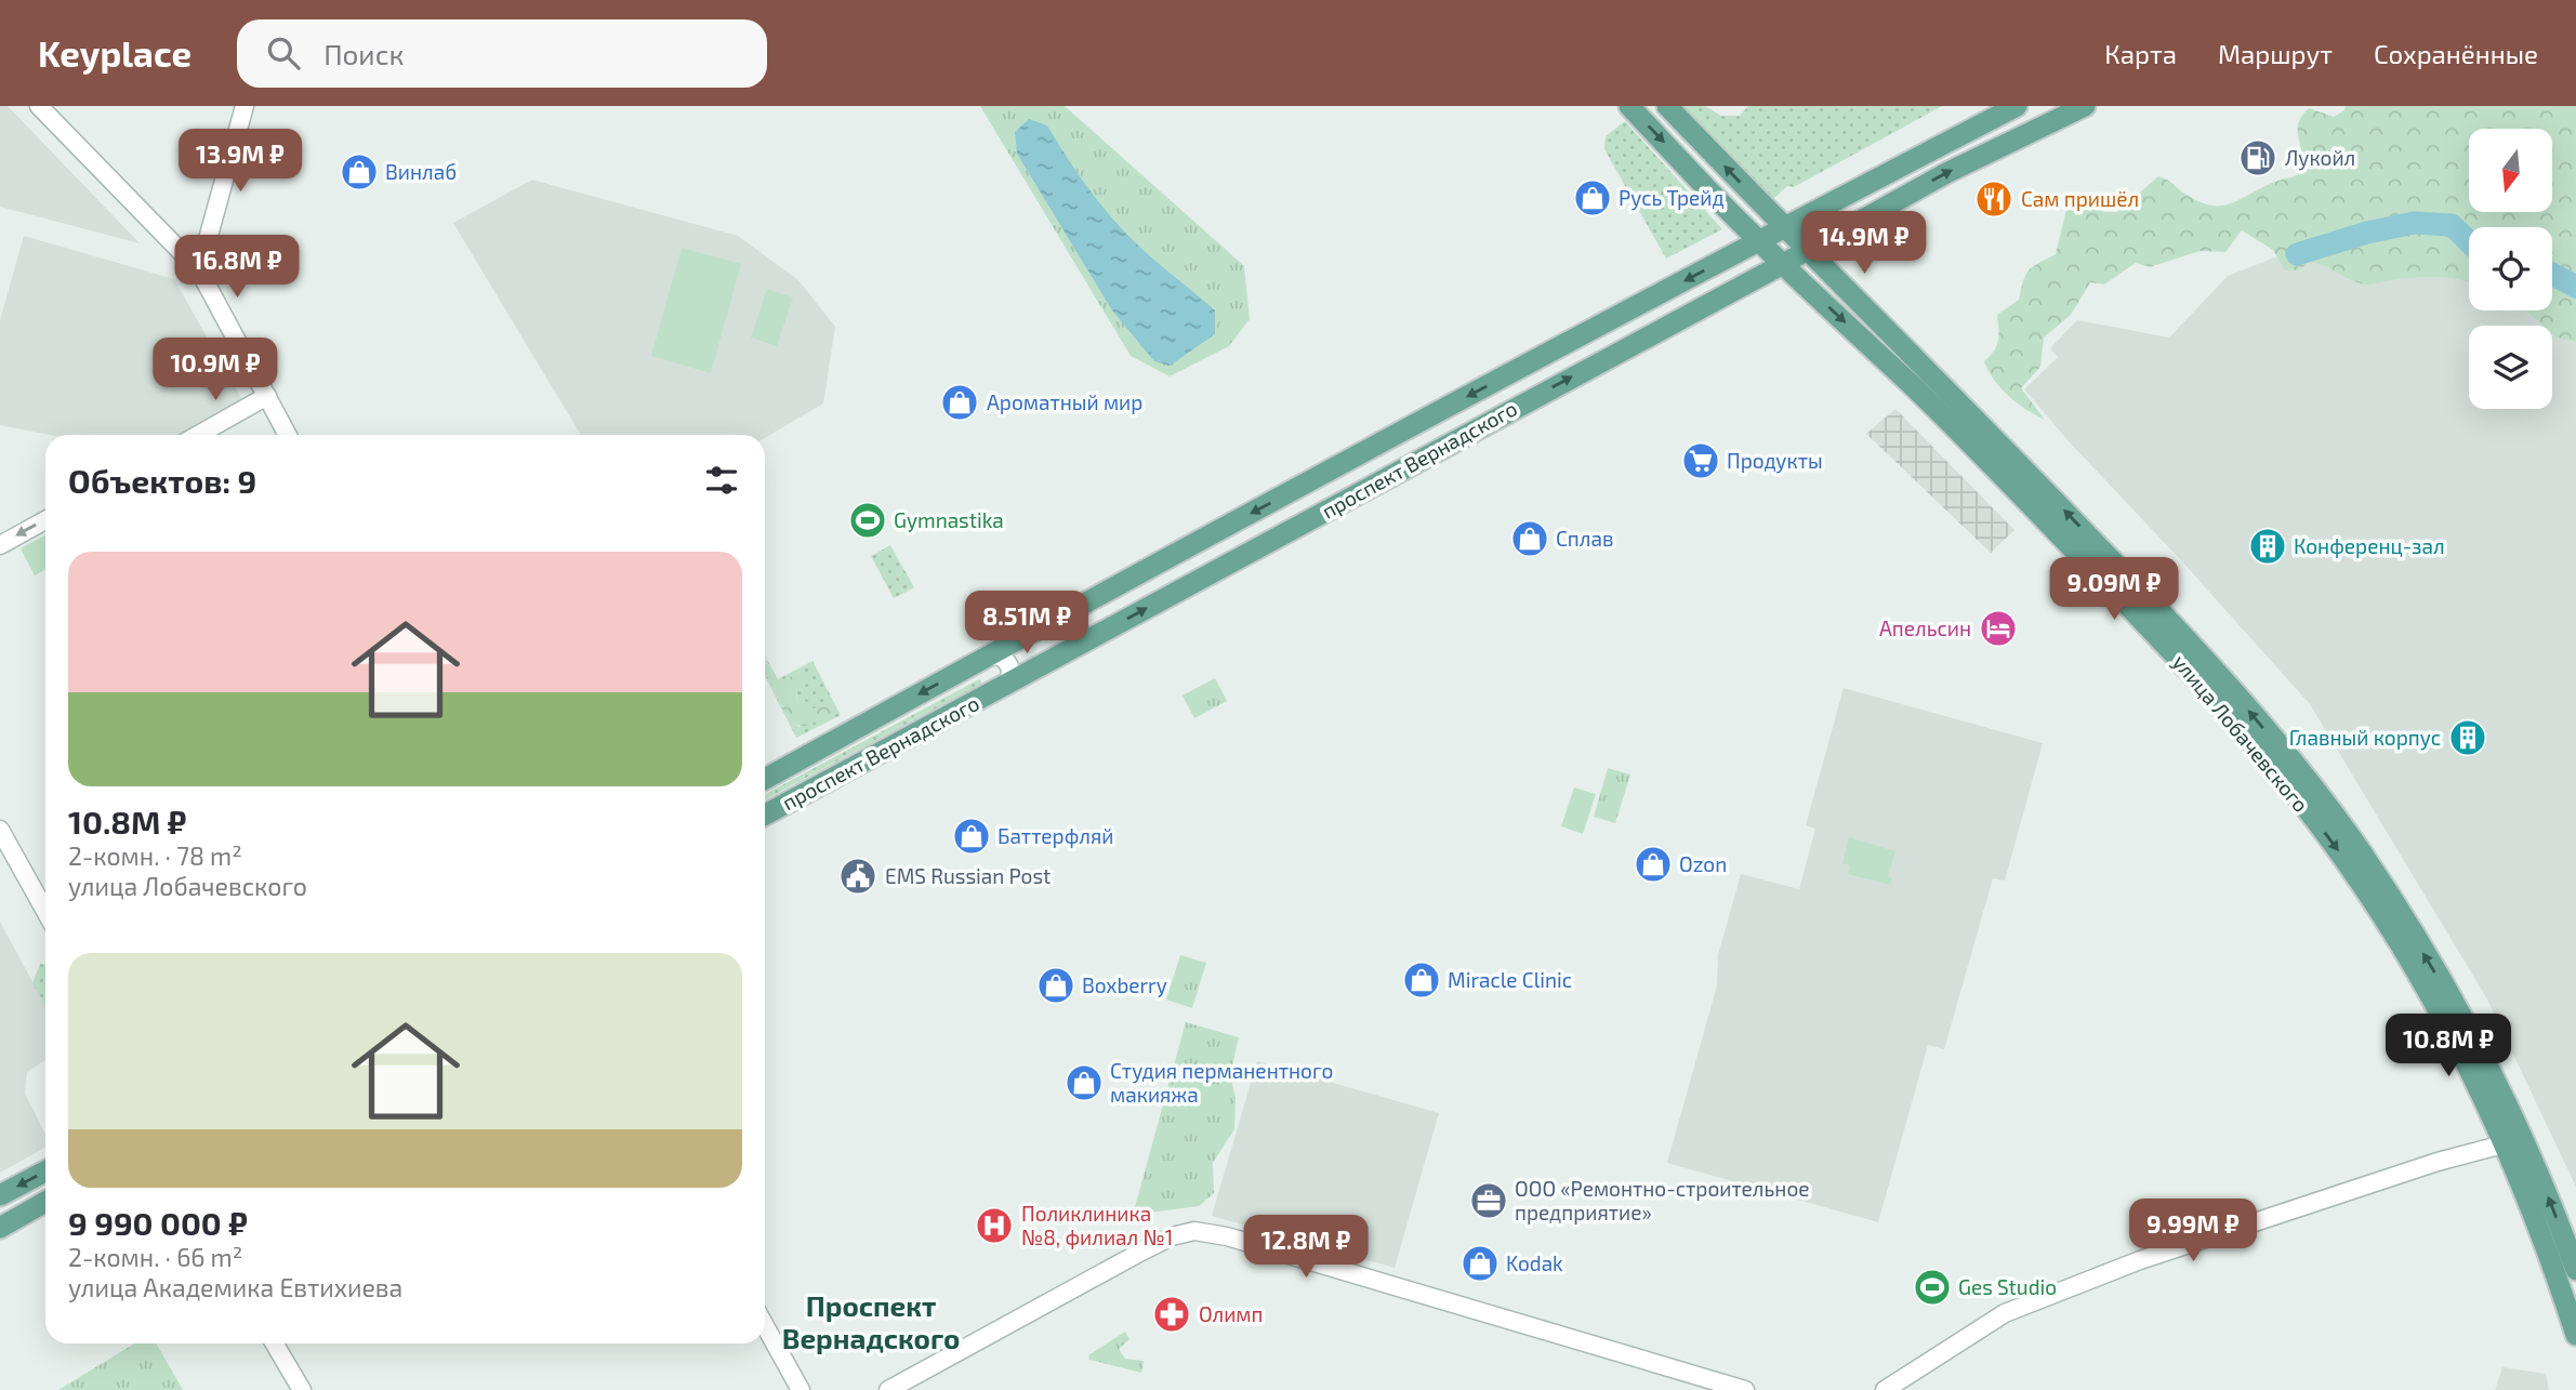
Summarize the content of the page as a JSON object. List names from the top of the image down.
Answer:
{
  "streets": {
    "main road": ["проспект Вернадского", "улица Лобачевского"]
  },
  "crossings": [
    ["проспект Вернадского", "улица Лобачевского"]
  ],
  "districts": ["Проспект Вернадского"],
  "places": {
    "fuel station": ["Лукойл"],
    "shop": [
      "Винлаб",
      "Русь Трейд",
      "Ароматный мир",
      "Сплав",
      "Баттерфляй",
      "Ozon",
      "Miracle Clinic",
      "Boxberry",
      "Студия перманентного макияжа",
      "Kodak"
    ],
    "restaurant": ["Сам пришёл"],
    "supermarket": ["Продукты"],
    "sports": ["Gymnastika", "Ges Studio"],
    "building": ["Конференц-зал", "Главный корпус"],
    "hotel": ["Апельсин"],
    "public building": ["EMS Russian Post"],
    "office": ["ООО «Ремонтно-строительное предприятие»"],
    "hospital": ["Поликлиника №8, филиал №1"],
    "pharmacy": ["Олимп"]
  },
  "north": "bottom",
  "page": {
    "header": "Keyplace",
    "search": "Поиск",
    "nav": ["Карта", "Маршрут", "Сохранённые"],
    "price": [
      "13.9M ₽",
      "14.9M ₽",
      "16.8M ₽",
      "10.9M ₽",
      "9.09M ₽",
      "8.51M ₽",
      "10.8M ₽",
      "9.99M ₽",
      "12.8M ₽"
    ],
    "heading": "Объектов: 9",
    "list": [
      {
        "name": "10.8M ₽",
        "note": "2-комн. · 78 m² · улица Лобачевского"
      },
      {
        "name": "9 990 000 ₽",
        "note": "2-комн. · 66 m² · улица Академика Евтихиева"
      }
    ]
  }
}
